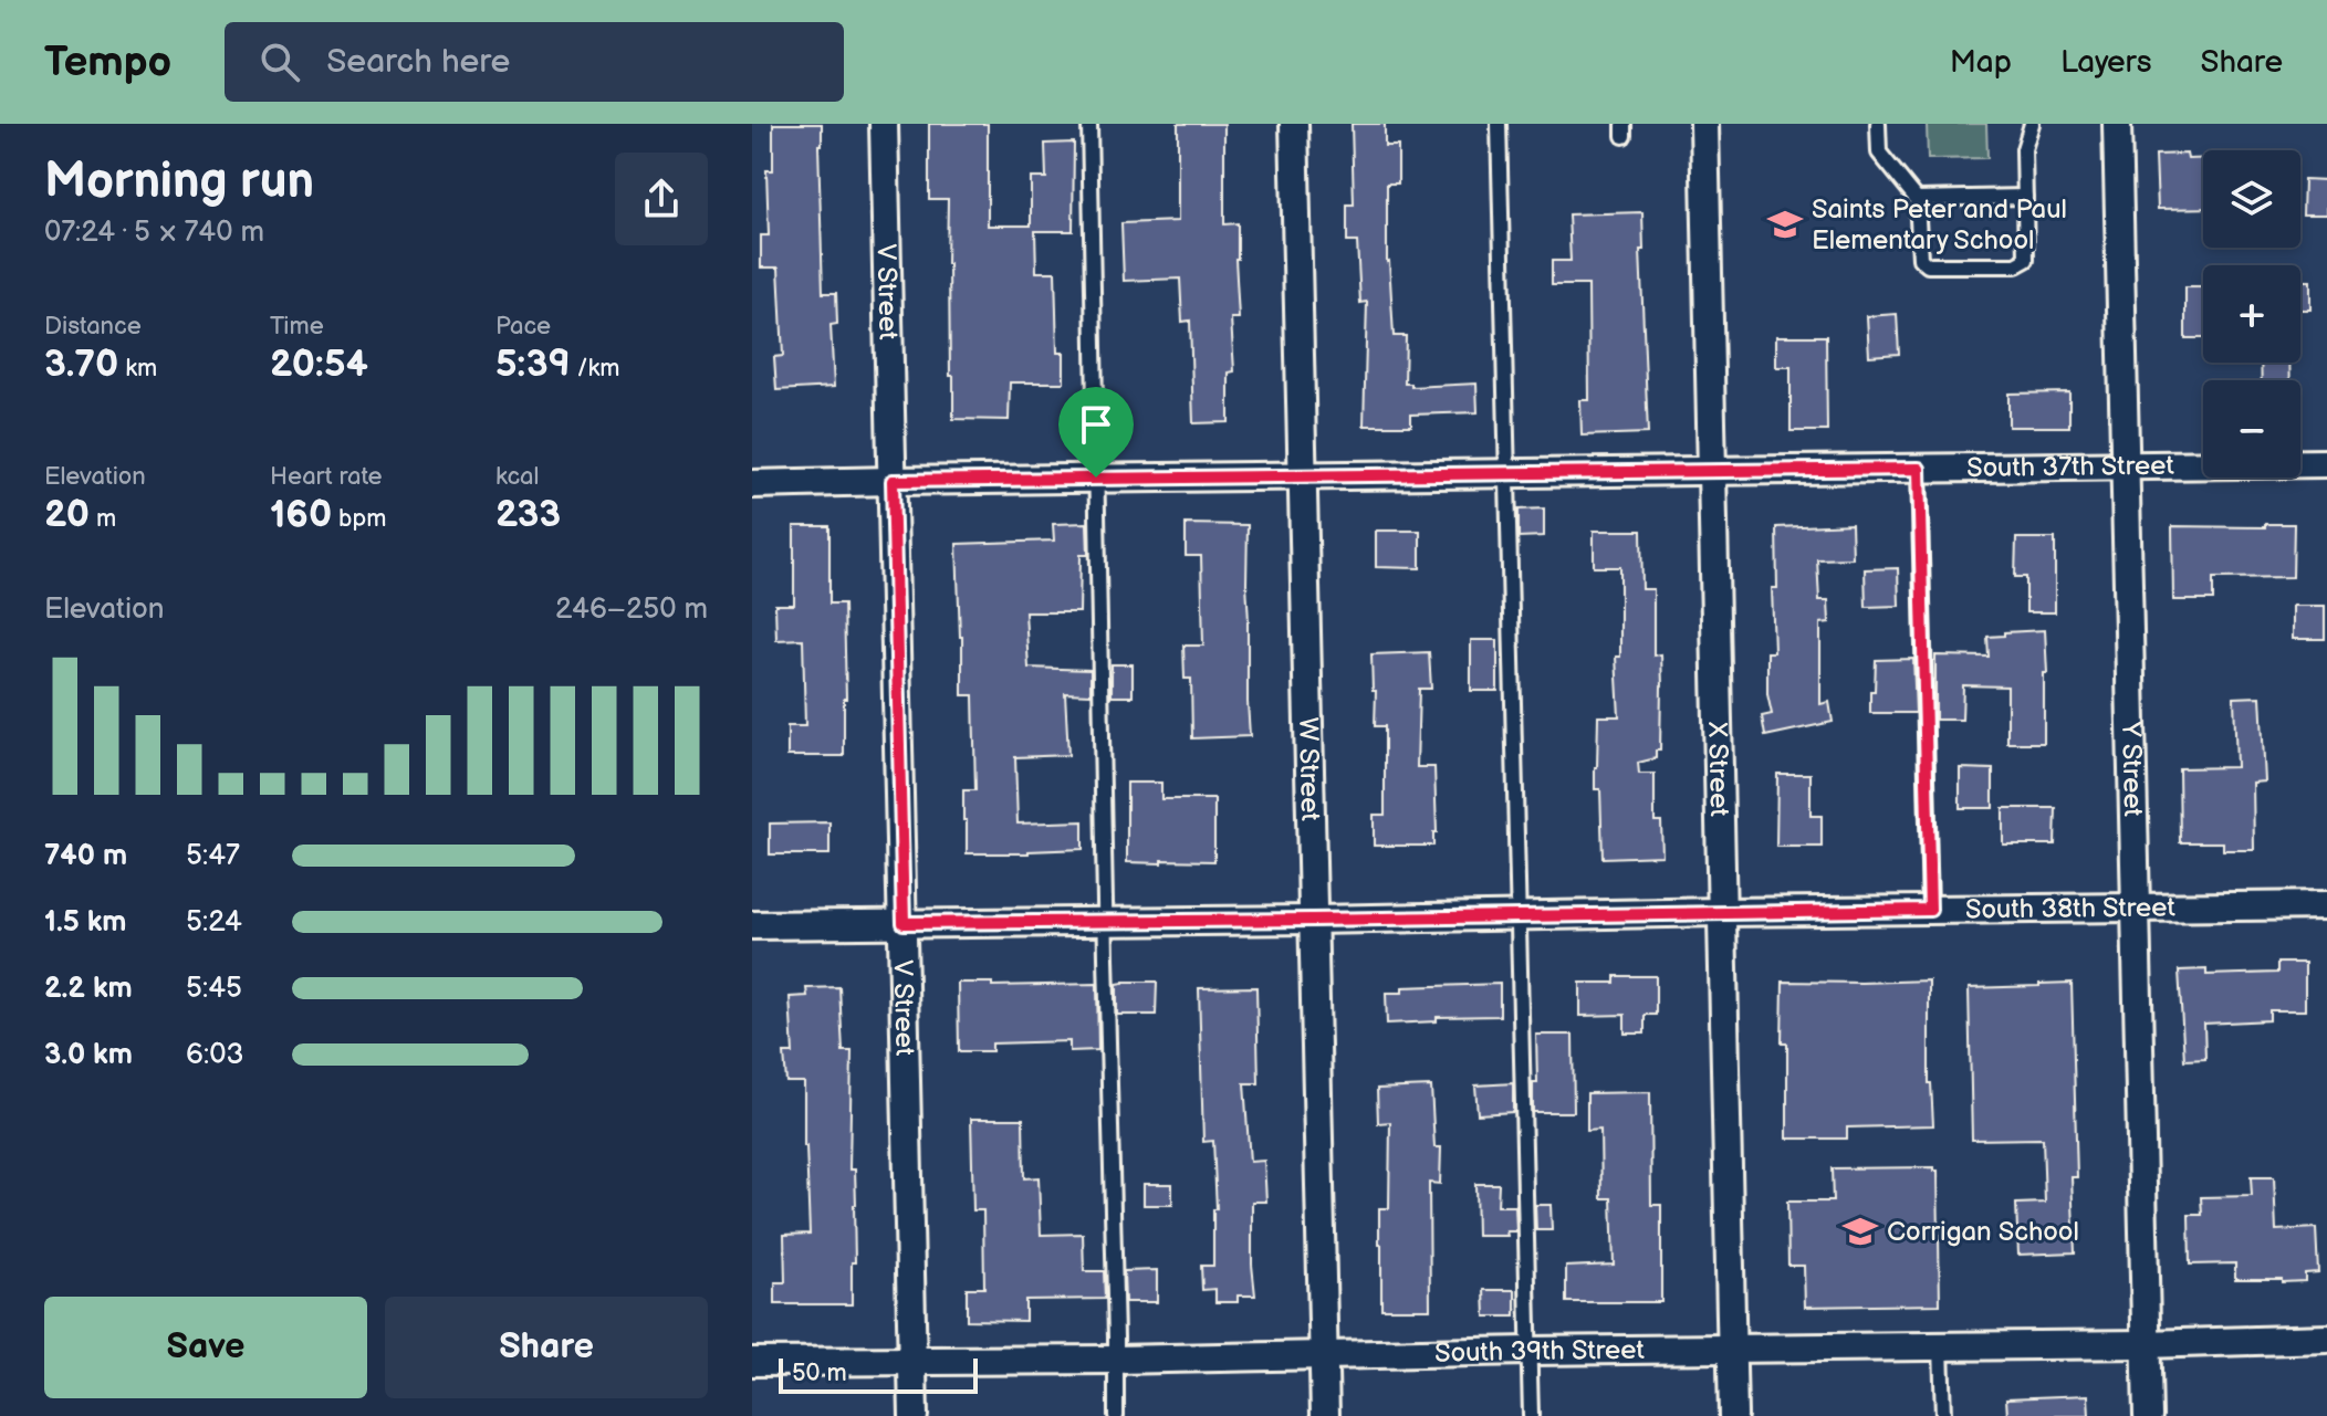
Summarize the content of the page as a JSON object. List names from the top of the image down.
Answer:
{
  "streets": {
    "street": [
      "V Street",
      "South 37th Street",
      "W Street",
      "X Street",
      "Y Street",
      "South 38th Street",
      "South 39th Street"
    ]
  },
  "crossings": [
    ["V Street", "South 37th Street"],
    ["V Street", "South 38th Street"],
    ["V Street", "South 39th Street"],
    ["South 37th Street", "W Street"],
    ["South 37th Street", "X Street"],
    ["South 37th Street", "Y Street"],
    ["W Street", "South 38th Street"],
    ["W Street", "South 39th Street"],
    ["X Street", "South 38th Street"],
    ["X Street", "South 39th Street"],
    ["Y Street", "South 38th Street"],
    ["Y Street", "South 39th Street"]
  ],
  "places": {
    "school or university": ["Saints Peter and Paul Elementary School", "Corrigan School"]
  },
  "scale_bar": "50 m",
  "page": {
    "header": "Tempo",
    "search": "Search here",
    "nav": ["Map", "Layers", "Share"],
    "heading": ["Morning run", "07:24 · 5 × 740 m"],
    "map_buttons": ["+", "−"],
    "stats": [
      ["Distance", "3.70 km"],
      ["Time", "20:54"],
      ["Pace", "5:39 /km"],
      ["Elevation", "20 m"],
      ["Heart rate", "160 bpm"],
      ["kcal", "233"]
    ],
    "chart": ["Elevation", "246–250 m"],
    "list": [
      {
        "name": "740 m",
        "note": "5:47"
      },
      {
        "name": "1.5 km",
        "note": "5:24"
      },
      {
        "name": "2.2 km",
        "note": "5:45"
      },
      {
        "name": "3.0 km",
        "note": "6:03"
      }
    ],
    "buttons": ["Save", "Share"],
    "scale": "50 m"
  }
}
